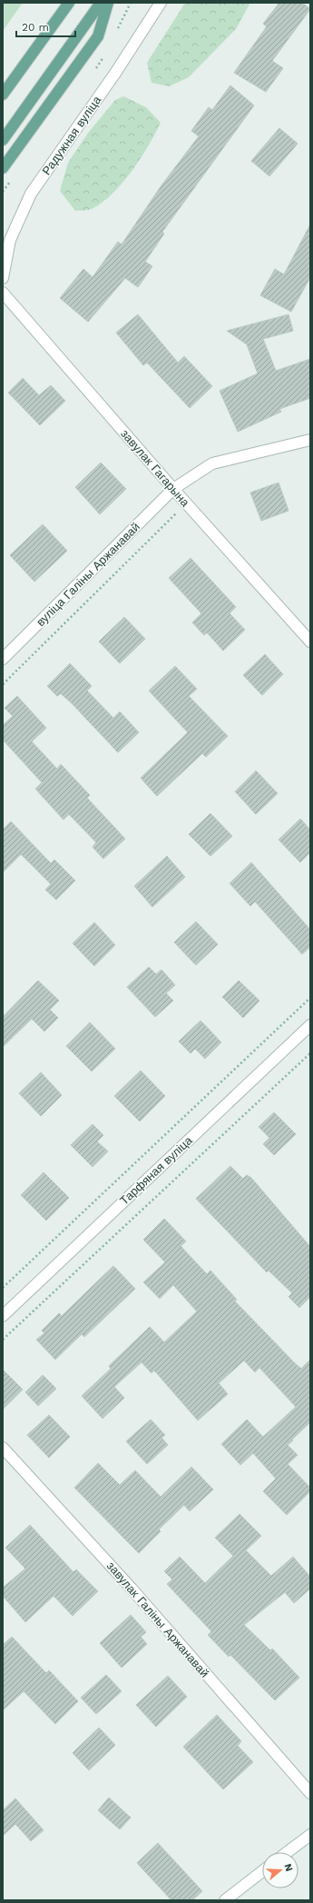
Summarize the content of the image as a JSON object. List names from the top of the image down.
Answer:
{
  "streets": {
    "street": [
      "Радужная вуліца",
      "завулак Гагарына",
      "вуліца Галіны Аржанавай",
      "Тарфяная вуліца",
      "завулак Галіны Аржанавай"
    ]
  },
  "crossings": [
    ["завулак Гагарына", "вуліца Галіны Аржанавай"]
  ],
  "scale_bar": "20 m",
  "north": "right"
}
